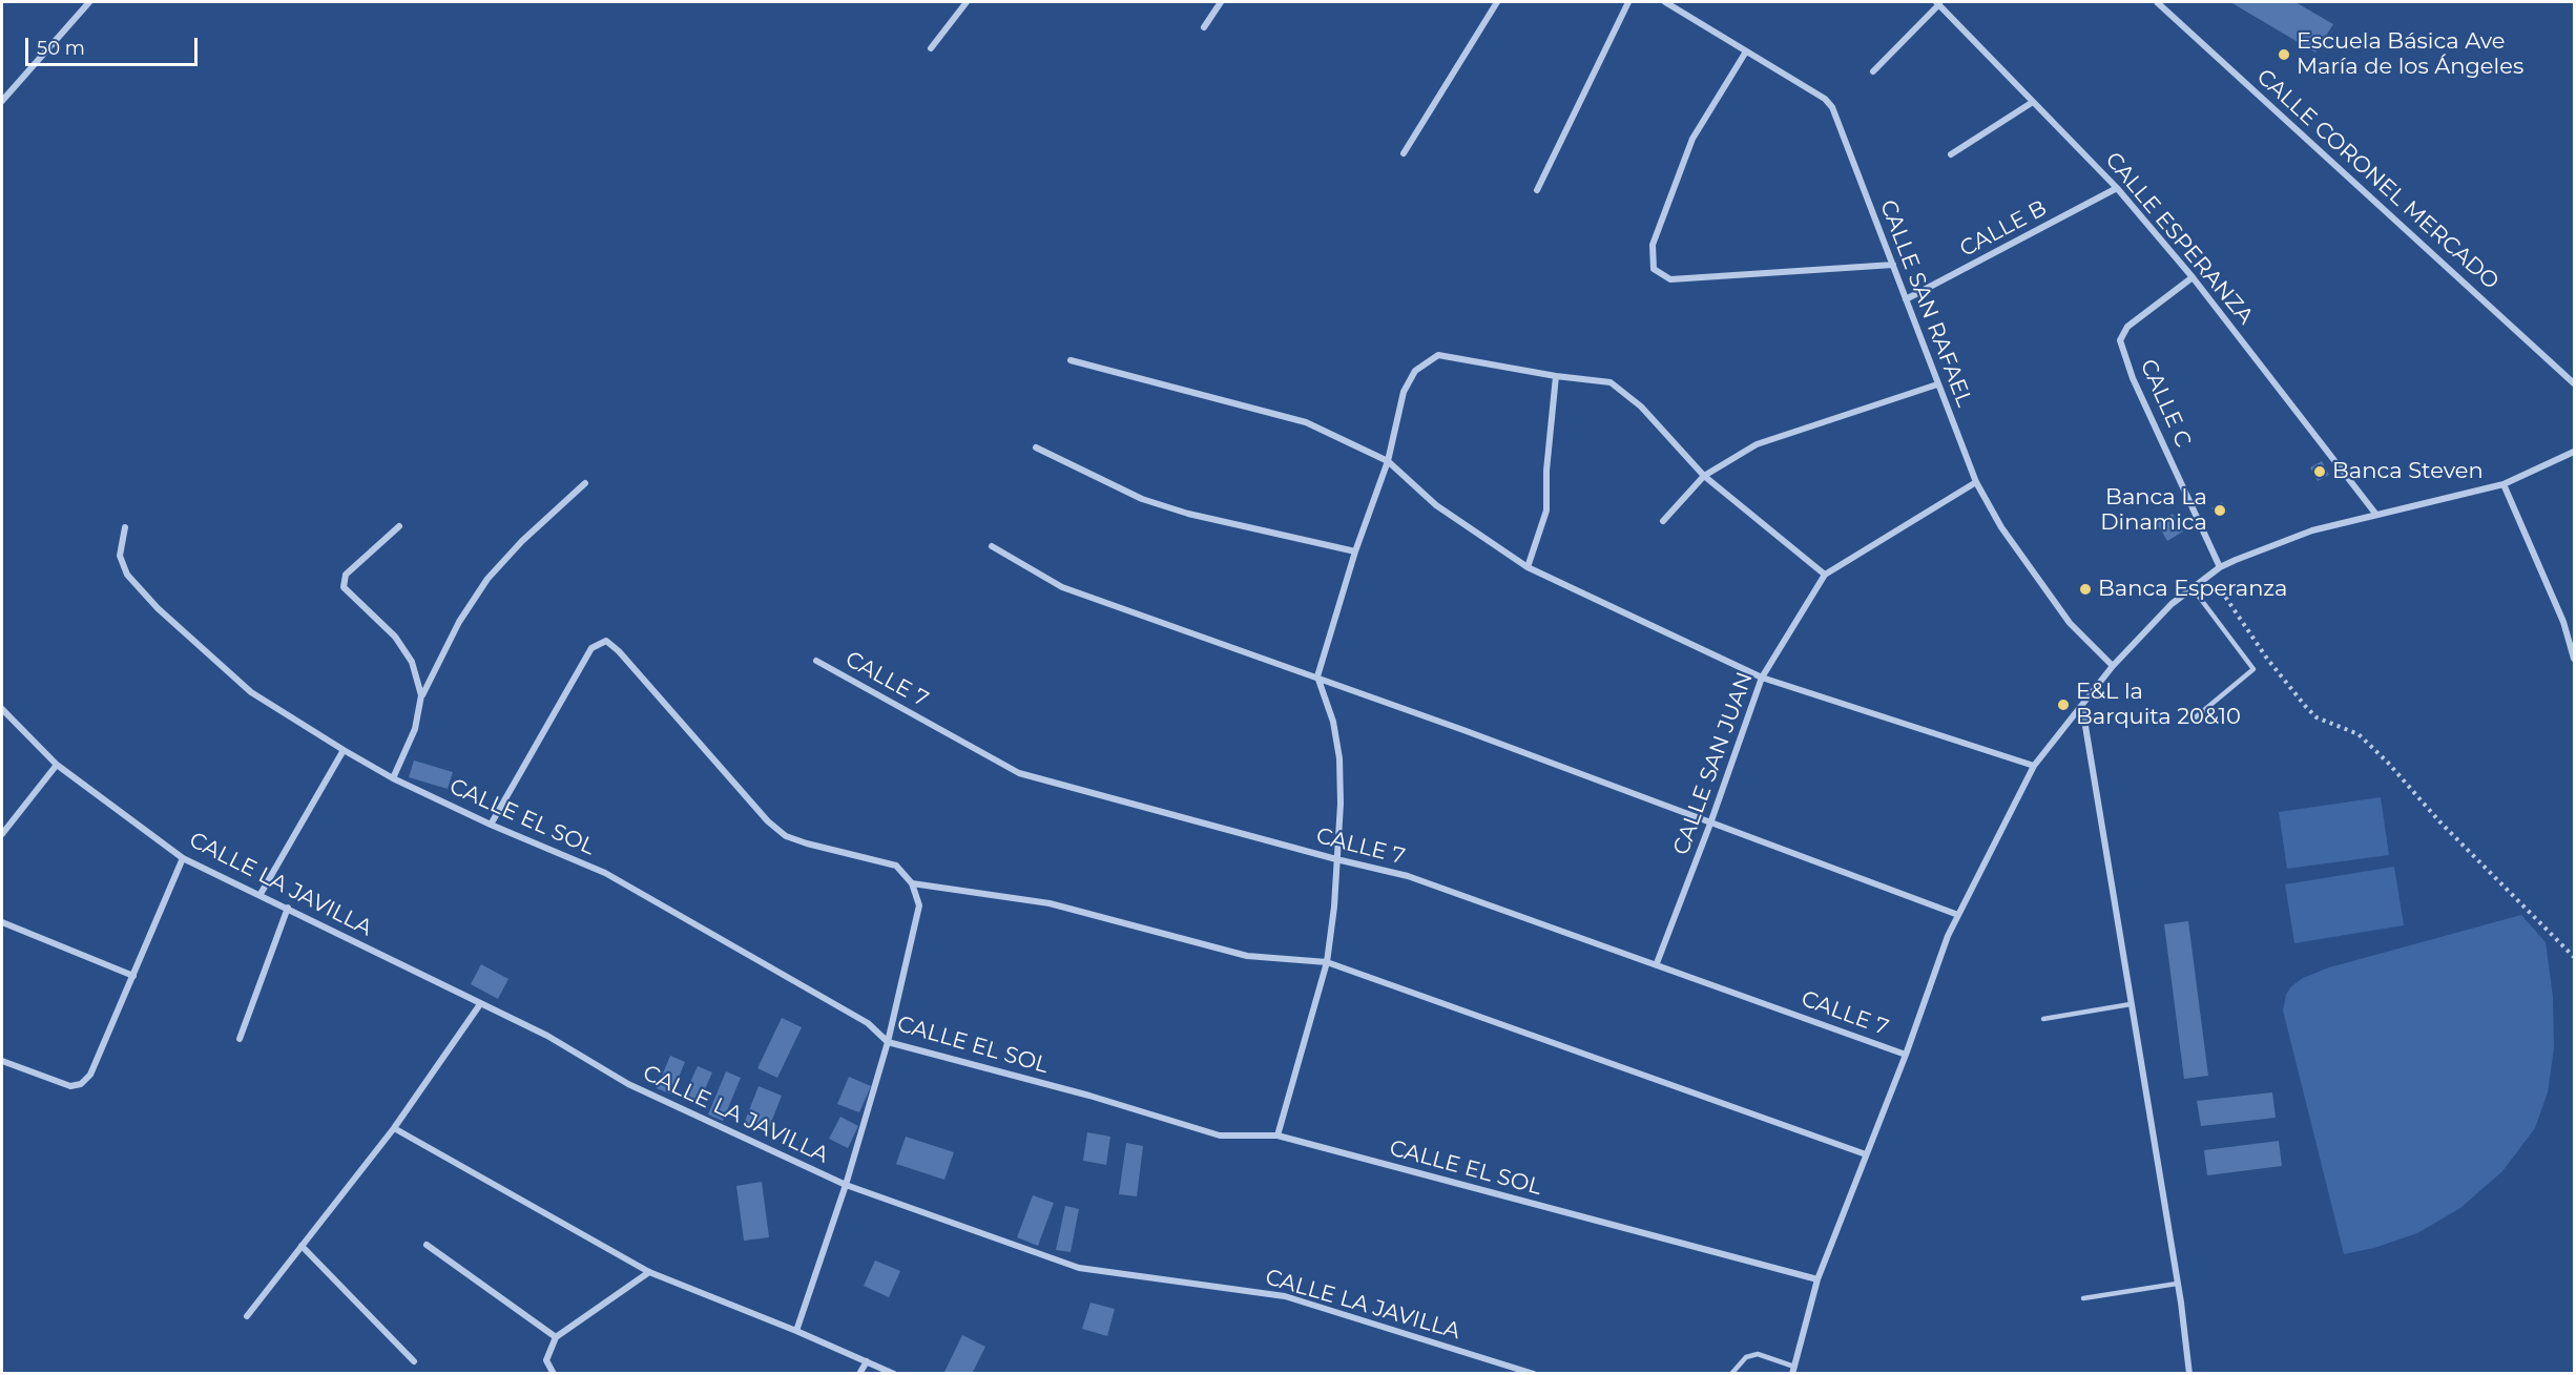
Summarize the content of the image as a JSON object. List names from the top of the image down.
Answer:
{
  "streets": {
    "street": [
      "CALLE CORONEL MERCADO",
      "CALLE B",
      "CALLE ESPERANZA",
      "CALLE SAN RAFAEL",
      "CALLE C",
      "CALLE 7",
      "CALLE SAN JUAN",
      "CALLE EL SOL",
      "CALLE LA JAVILLA"
    ]
  },
  "crossings": [
    ["CALLE B", "CALLE ESPERANZA"],
    ["CALLE B", "CALLE SAN RAFAEL"],
    ["CALLE ESPERANZA", "CALLE C"],
    ["CALLE SAN RAFAEL", "CALLE SAN JUAN"],
    ["CALLE 7", "CALLE SAN JUAN"]
  ],
  "places": [
    "Escuela Básica Ave María de los Ángeles",
    "Banca Steven",
    "Banca La Dinamica",
    "Banca Esperanza",
    "E&L la Barquita 20&10"
  ],
  "scale_bar": "50 m"
}
